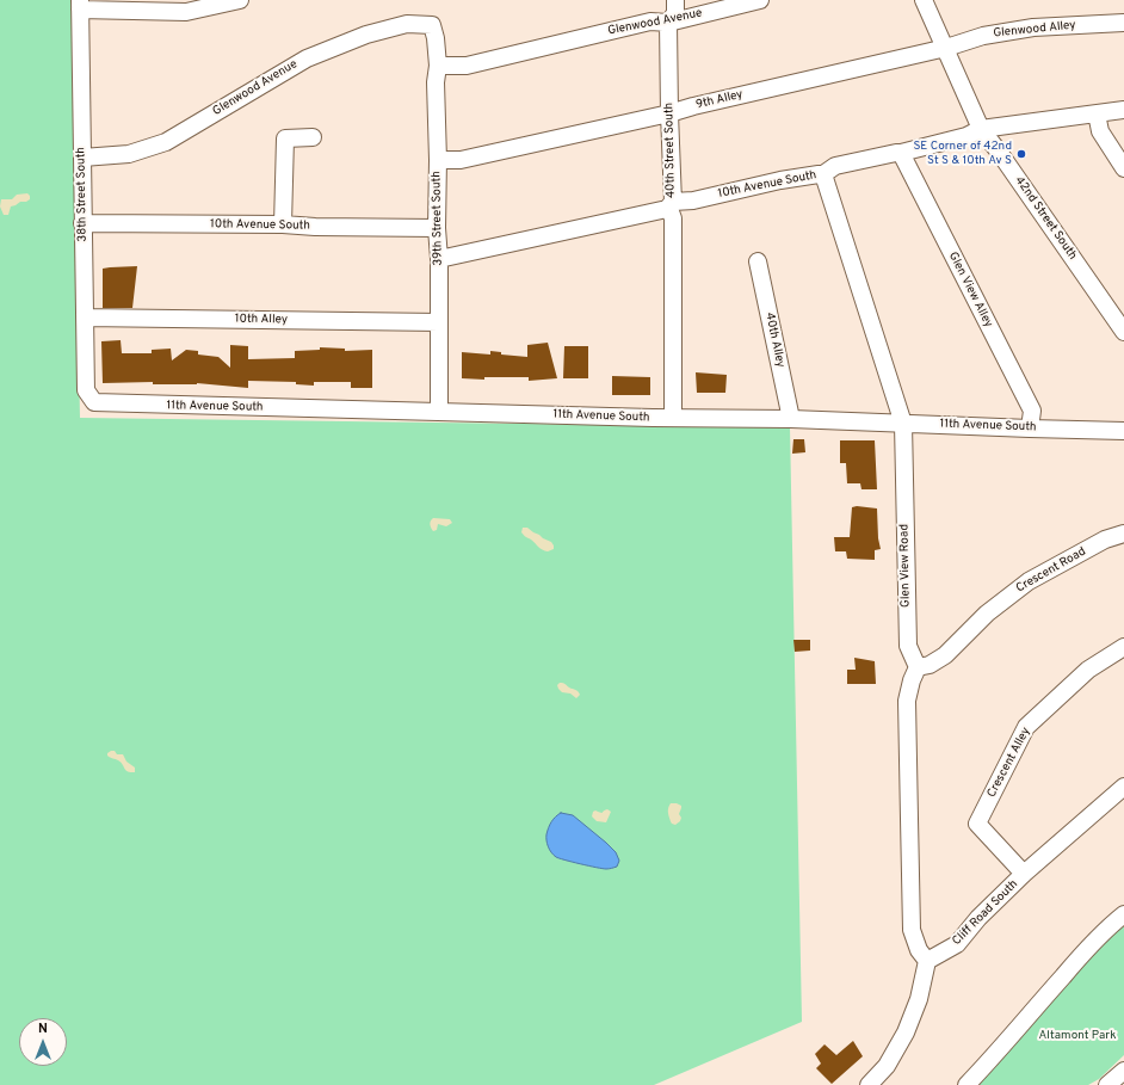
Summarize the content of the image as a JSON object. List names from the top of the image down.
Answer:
{
  "streets": {
    "street": [
      "Glenwood Avenue",
      "Glenwood Alley",
      "9th Alley",
      "40th Street South",
      "10th Avenue South",
      "38th Street South",
      "39th Street South",
      "42nd Street South",
      "Glen View Alley",
      "10th Alley",
      "40th Alley",
      "11th Avenue South",
      "Glen View Road",
      "Crescent Road",
      "Crescent Alley",
      "Cliff Road South"
    ]
  },
  "crossings": [
    ["Glenwood Avenue", "40th Street South"],
    ["Glenwood Avenue", "38th Street South"],
    ["Glenwood Avenue", "39th Street South"],
    ["Glenwood Alley", "9th Alley"],
    ["Glenwood Alley", "42nd Street South"],
    ["9th Alley", "40th Street South"],
    ["9th Alley", "39th Street South"],
    ["9th Alley", "42nd Street South"],
    ["40th Street South", "10th Avenue South"],
    ["40th Street South", "11th Avenue South"],
    ["10th Avenue South", "38th Street South"],
    ["10th Avenue South", "39th Street South"],
    ["10th Avenue South", "42nd Street South"],
    ["10th Avenue South", "Glen View Alley"],
    ["10th Avenue South", "Glen View Road"],
    ["38th Street South", "10th Alley"],
    ["38th Street South", "11th Avenue South"],
    ["39th Street South", "10th Alley"],
    ["39th Street South", "11th Avenue South"],
    ["Glen View Alley", "11th Avenue South"],
    ["40th Alley", "11th Avenue South"],
    ["11th Avenue South", "Glen View Road"],
    ["Glen View Road", "Crescent Road"],
    ["Crescent Alley", "Cliff Road South"]
  ],
  "parks": ["Altamont Park"],
  "places": ["SE Corner of 42nd St S & 10th Av S"],
  "north": "top"
}
